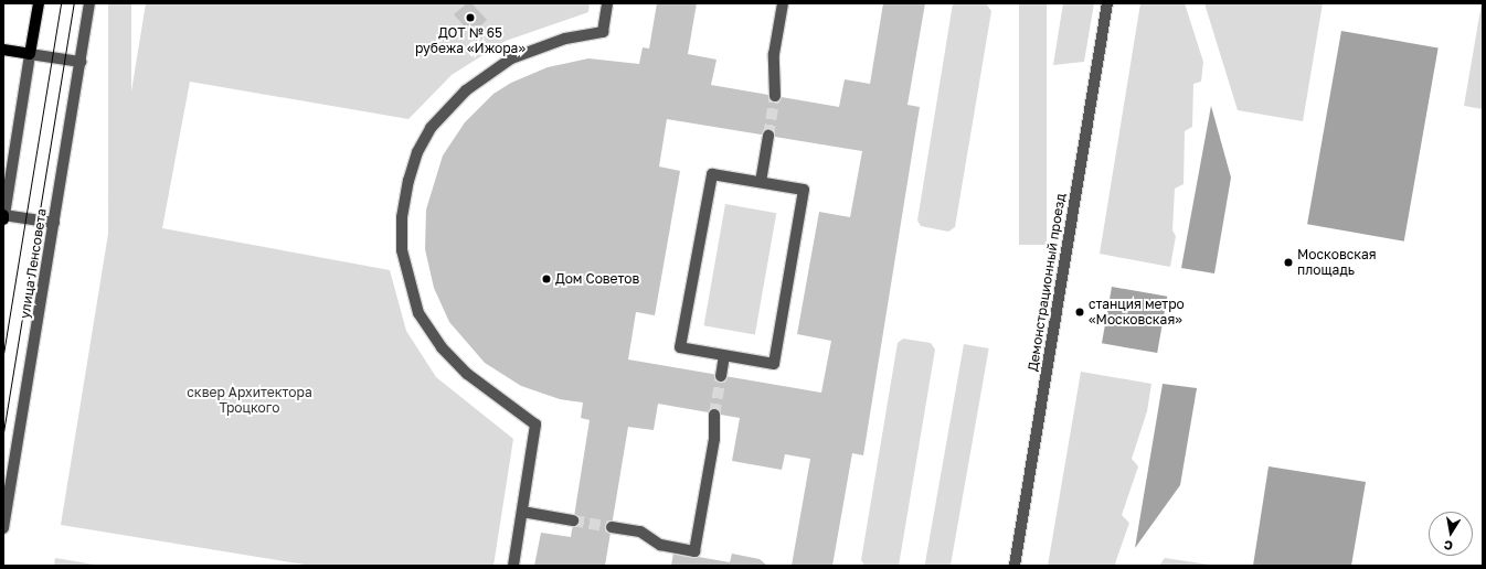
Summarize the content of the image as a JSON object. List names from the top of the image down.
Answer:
{
  "streets": {
    "street": ["улица Ленсовета", "Демонстрационный проезд"]
  },
  "parks": ["сквер Архитектора Троцкого"],
  "places": [
    "ДОТ № 65 рубежа «Ижора»",
    "Московская площадь",
    "Дом Советов",
    "станция метро «Московская»"
  ],
  "north": "bottom"
}
